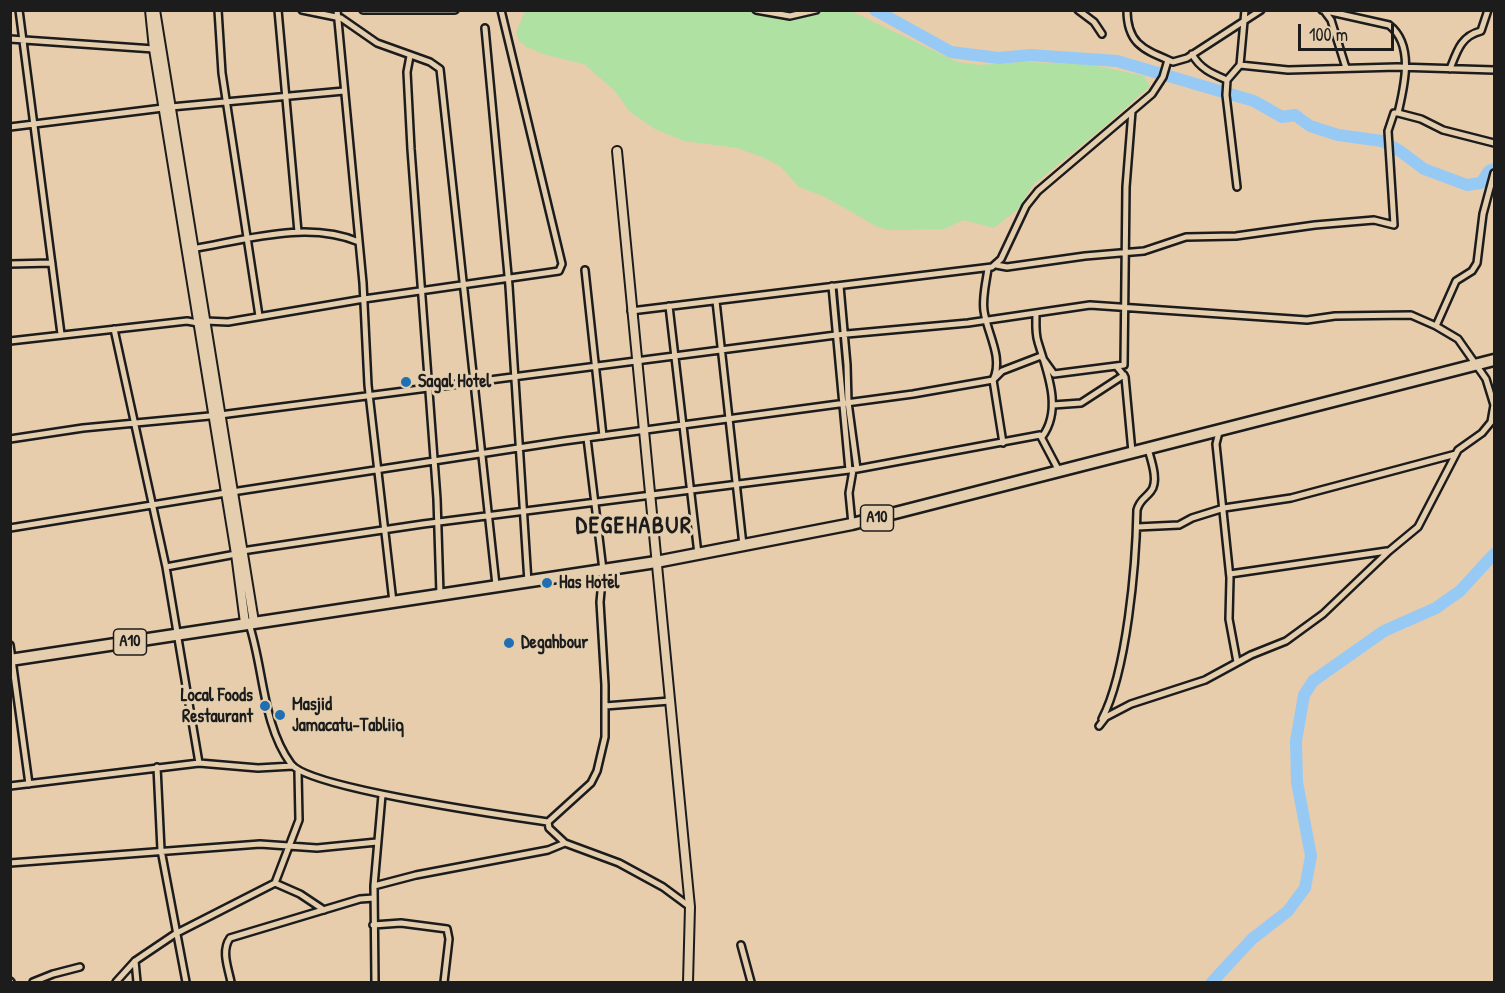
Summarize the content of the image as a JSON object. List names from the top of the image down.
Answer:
{
  "streets": {
    "highway": ["A10"]
  },
  "districts": ["DEGEHABUR"],
  "places": [
    "Sagal Hotel",
    "Has Hotel",
    "Degahbour",
    "Local Foods Restaurant",
    "Masjid Jamacatu-Tabliiq"
  ],
  "scale_bar": "100 m"
}
